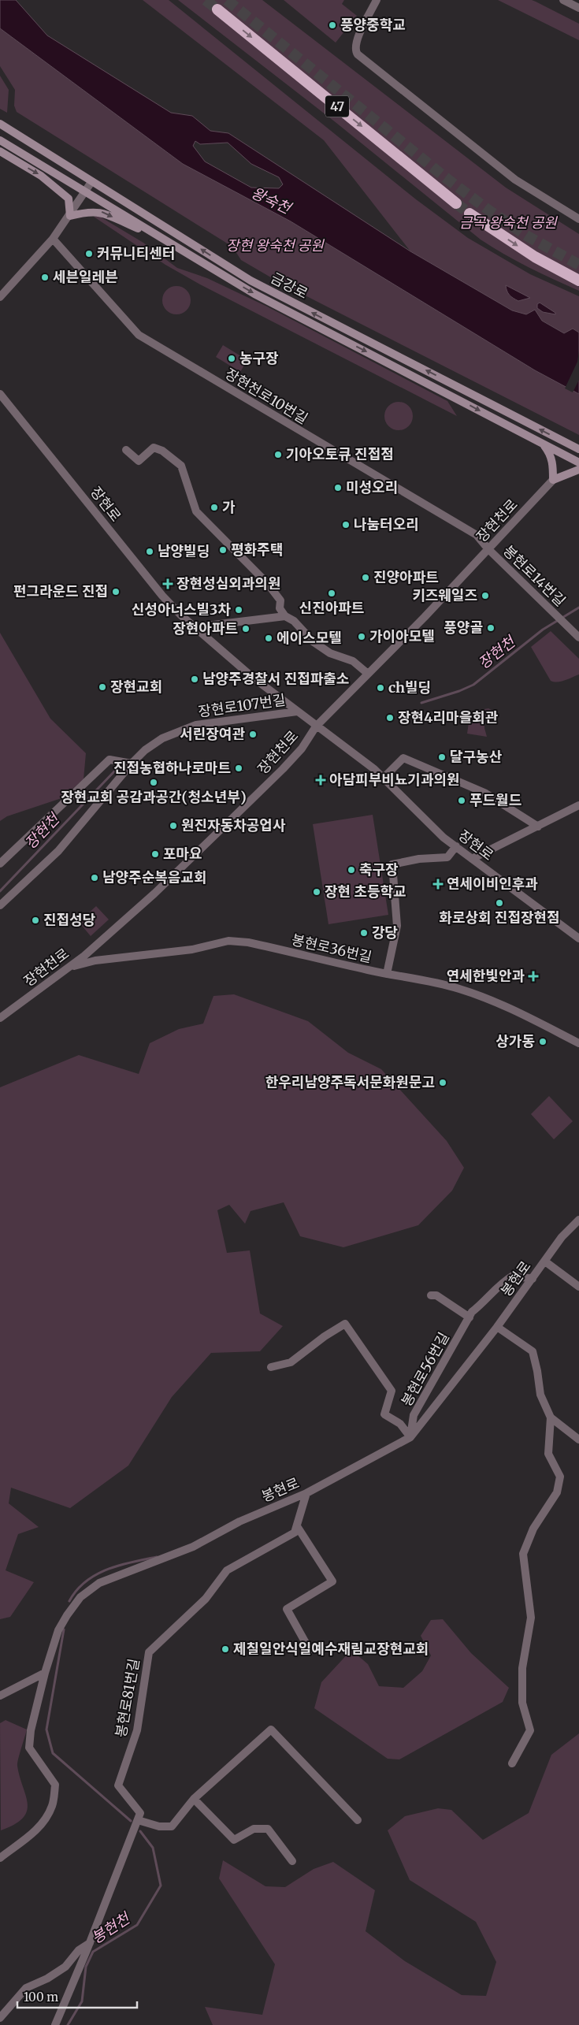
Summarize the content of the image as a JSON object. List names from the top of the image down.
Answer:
{
  "streets": {
    "highway": ["47"],
    "main road": ["금강로"],
    "street": [
      "장현천로10번길",
      "장현로",
      "장현천로",
      "봉현로14번길",
      "장현로107번길",
      "봉현로36번길",
      "봉현로",
      "봉현로56번길",
      "봉현로81번길"
    ]
  },
  "crossings": [
    ["장현천로10번길", "장현천로"],
    ["장현천로10번길", "봉현로14번길"],
    ["장현로", "장현천로"],
    ["장현로", "장현로107번길"],
    ["장현천로", "봉현로14번길"],
    ["장현천로", "봉현로36번길"],
    ["봉현로", "봉현로56번길"]
  ],
  "water": ["왕숙천", "장현천", "봉현천"],
  "parks": ["금곡 왕숙천 공원", "장현 왕숙천 공원"],
  "places": {
    "other": [
      "풍양중학교",
      "커뮤니티센터",
      "세븐일레븐",
      "농구장",
      "기아오토큐 진접점",
      "미성오리",
      "가",
      "나눔터오리",
      "평화주택",
      "남양빌딩",
      "진양아파트",
      "펀그라운드 진접",
      "신진아파트",
      "키즈웨일즈",
      "신성아너스빌3차",
      "풍양골",
      "장현아파트",
      "가이아모텔",
      "에이스모텔",
      "남양주경찰서 진접파출소",
      "장현교회",
      "ch빌딩",
      "장현4리마을회관",
      "서린장여관",
      "달구농산",
      "진접농협하나로마트",
      "장현교회 공감과공간(청소년부)",
      "푸드월드",
      "원진자동차공업사",
      "포마요",
      "축구장",
      "남양주순복음교회",
      "장현 초등학교",
      "화로상회 진접장현점",
      "진접성당",
      "강당",
      "상가동",
      "한우리남양주독서문화원문고",
      "제칠일안식일예수재림교장현교회"
    ],
    "health": [
      "장현성심외과의원",
      "아담피부비뇨기과의원",
      "연세이비인후과",
      "연세한빛안과"
    ]
  },
  "scale_bar": "100 m"
}
